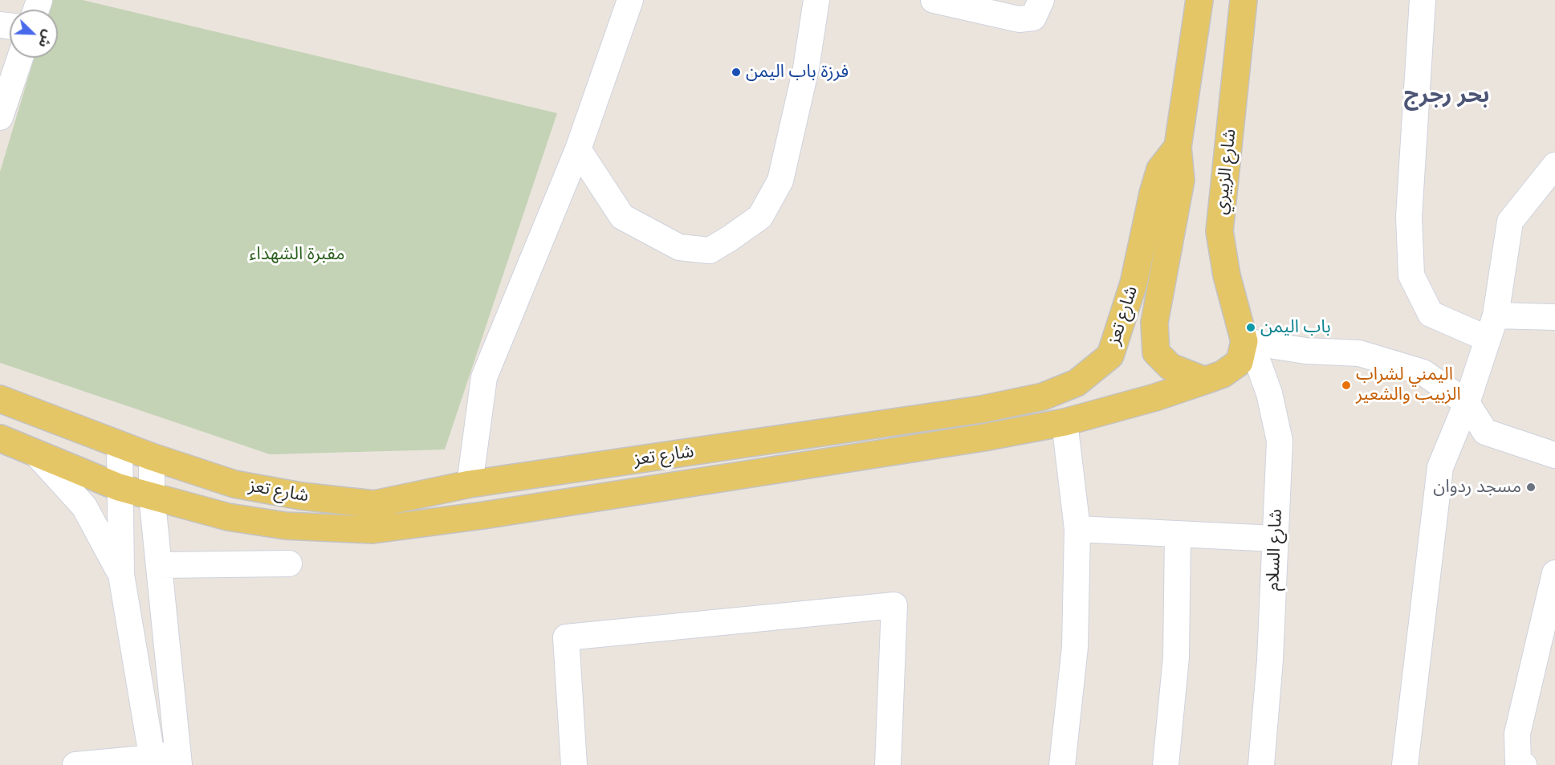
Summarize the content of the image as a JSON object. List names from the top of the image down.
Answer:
{
  "streets": {
    "main road": ["شارع الزبيري", "شارع تعز"],
    "street": ["شارع السلام"]
  },
  "crossings": [
    ["شارع الزبيري", "شارع تعز"],
    ["شارع الزبيري", "شارع السلام"],
    ["شارع تعز", "شارع السلام"]
  ],
  "districts": ["بحر رجرج"],
  "parks": ["مقبرة الشهداء"],
  "places": [
    "فرزة باب اليمن",
    "باب اليمن",
    "اليمني لشراب الزبيب والشعير",
    "مسجد ردوان"
  ],
  "north": "bottom right"
}
